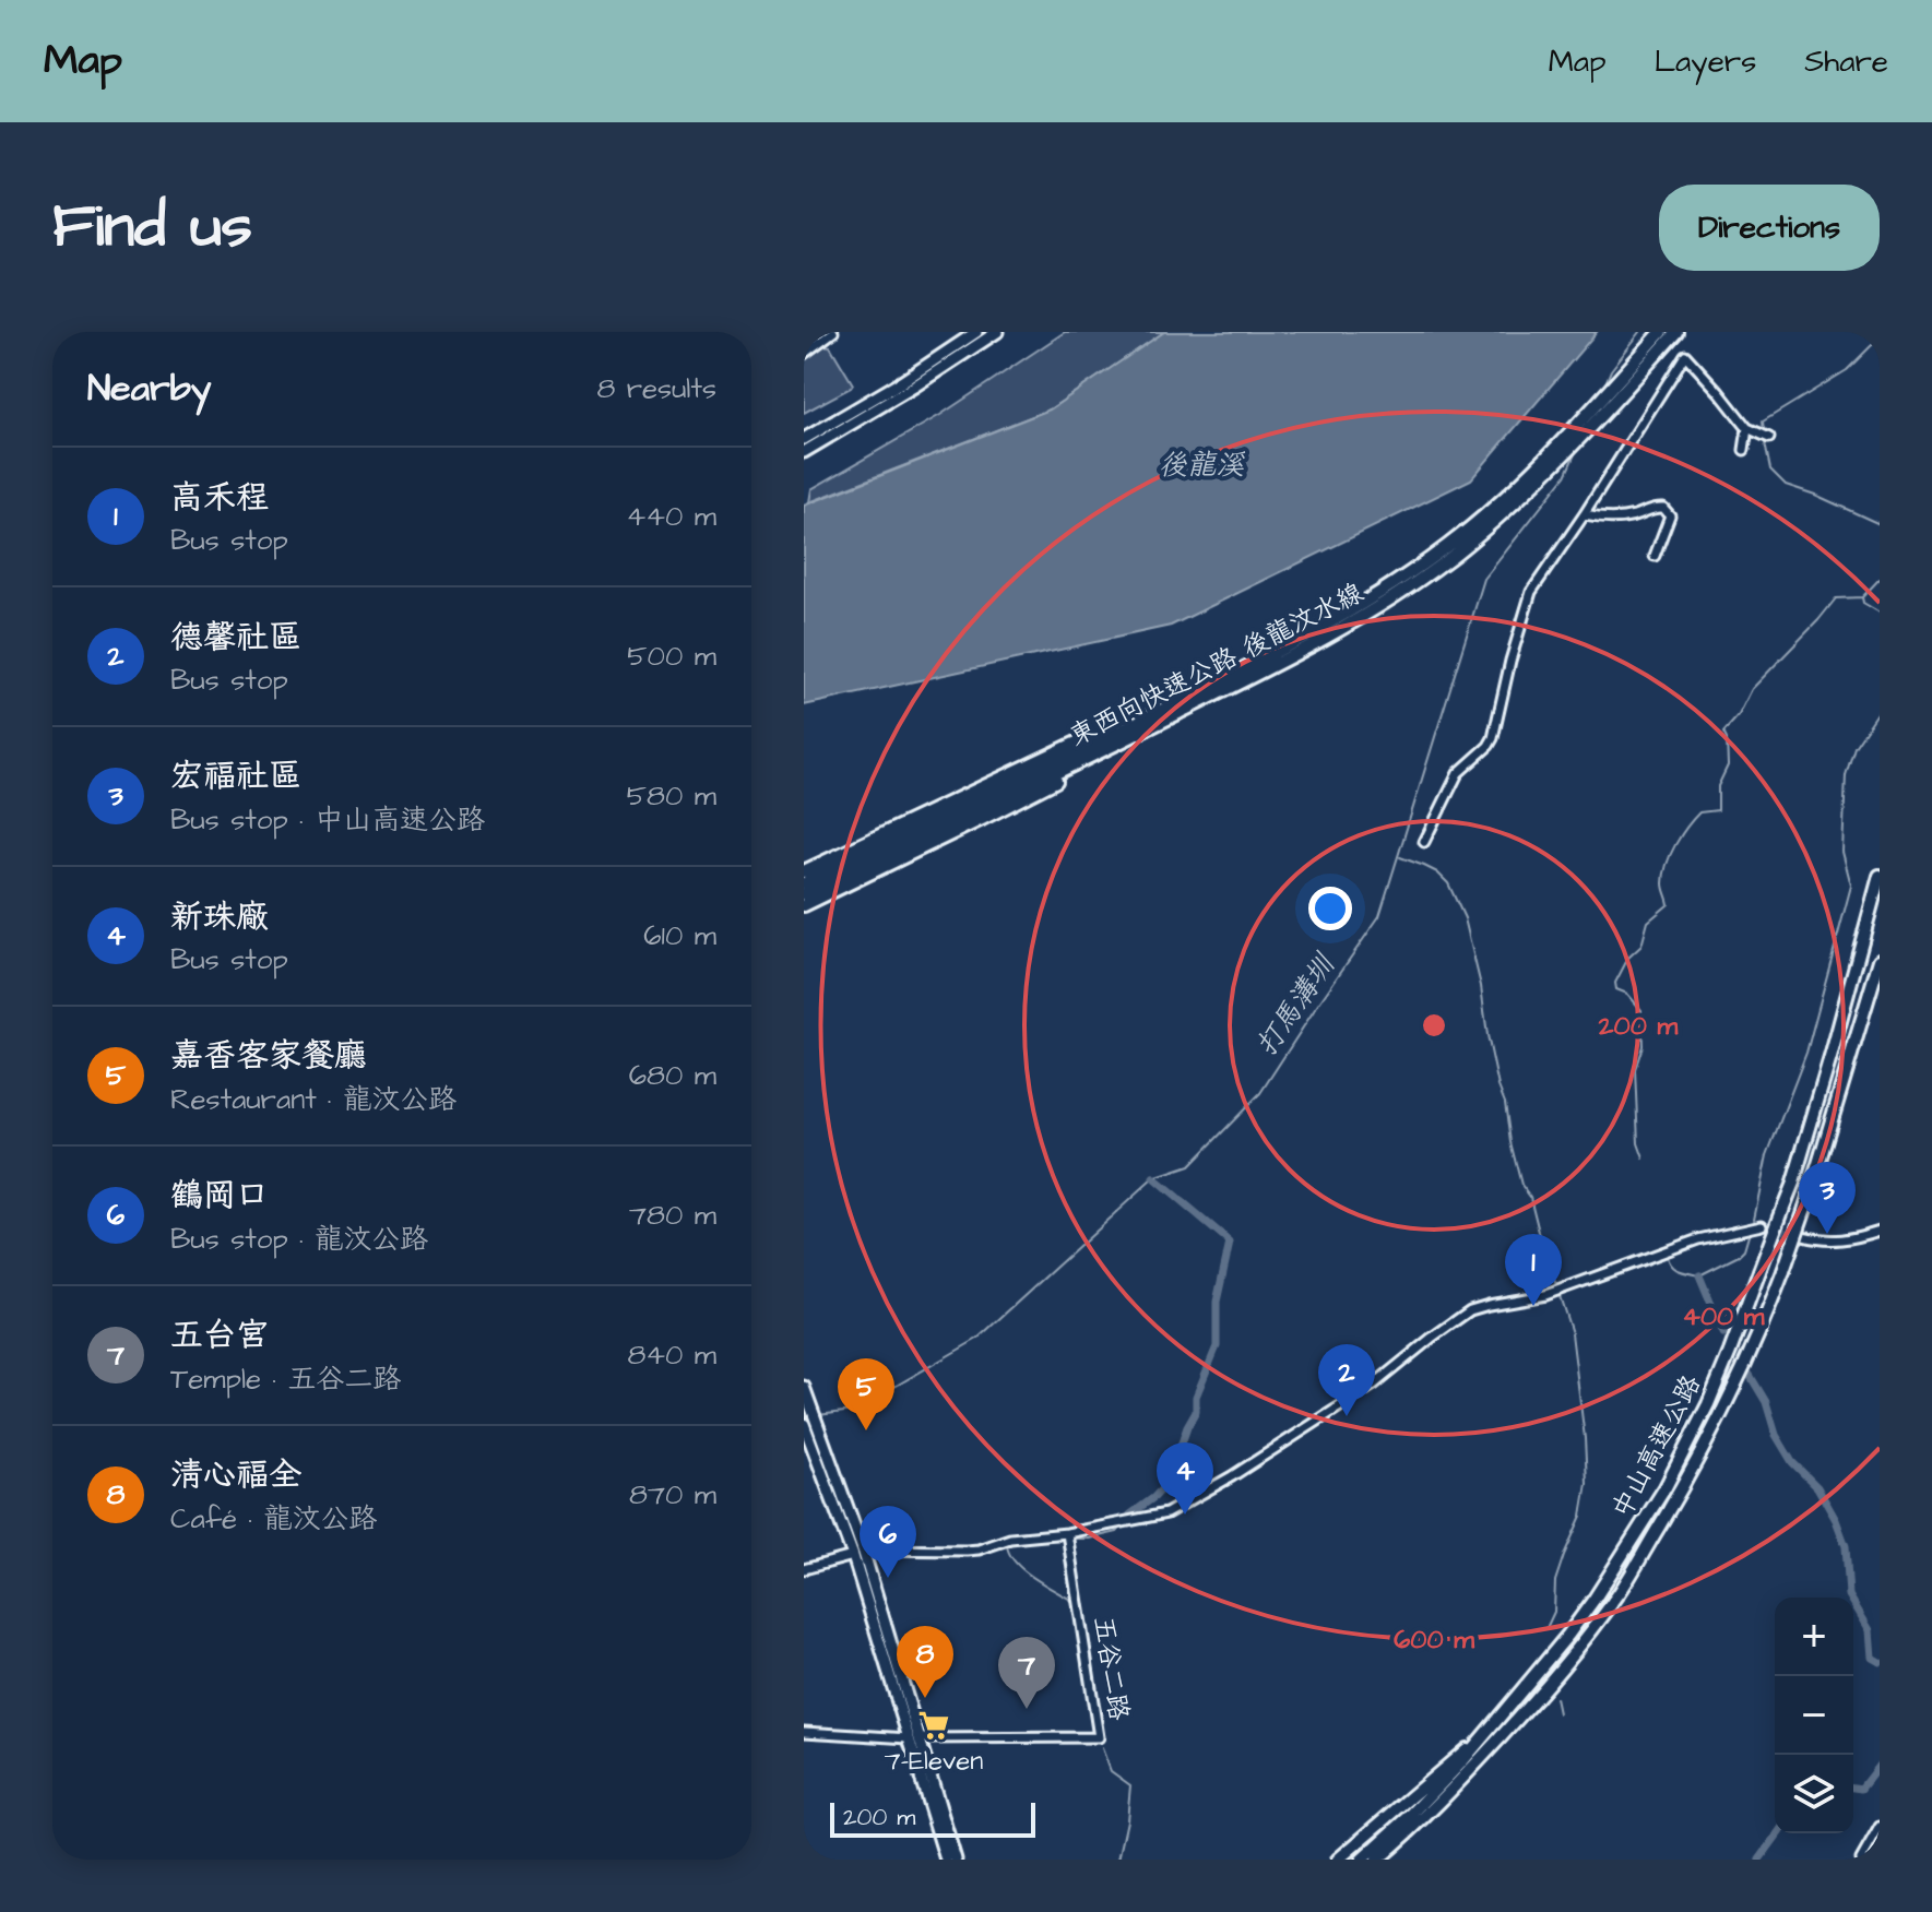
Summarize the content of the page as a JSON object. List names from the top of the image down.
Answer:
{
  "streets": {
    "highway": ["東西向快速公路 後龍汶水線", "中山高速公路"],
    "street": ["五谷二路"]
  },
  "water": ["後龍溪", "打馬溝圳"],
  "places": {
    "supermarket": ["7-Eleven"]
  },
  "scale_bar": "200 m",
  "page": {
    "header": "Map",
    "nav": ["Map", "Layers", "Share"],
    "title": "Find us",
    "buttons": "Directions",
    "heading": ["Nearby", "8 results"],
    "list": [
      {
        "mark": "1",
        "name": "高禾程",
        "note": "Bus stop",
        "value": "440 m"
      },
      {
        "mark": "2",
        "name": "德馨社區",
        "note": "Bus stop",
        "value": "500 m"
      },
      {
        "mark": "3",
        "name": "宏福社區",
        "note": "Bus stop · 中山高速公路",
        "value": "580 m"
      },
      {
        "mark": "4",
        "name": "新珠廠",
        "note": "Bus stop",
        "value": "610 m"
      },
      {
        "mark": "5",
        "name": "嘉香客家餐廳",
        "note": "Restaurant · 龍汶公路",
        "value": "680 m"
      },
      {
        "mark": "6",
        "name": "鶴岡口",
        "note": "Bus stop · 龍汶公路",
        "value": "780 m"
      },
      {
        "mark": "7",
        "name": "五台宮",
        "note": "Temple · 五谷二路",
        "value": "840 m"
      },
      {
        "mark": "8",
        "name": "清心福全",
        "note": "Café · 龍汶公路",
        "value": "870 m"
      }
    ],
    "pins": [
      "3",
      "1",
      "2",
      "5",
      "4",
      "6",
      "8",
      "7"
    ],
    "map_buttons": ["+", "−"],
    "scale": "200 m"
  },
  "rings": ["200 m", "400 m", "600 m"]
}
